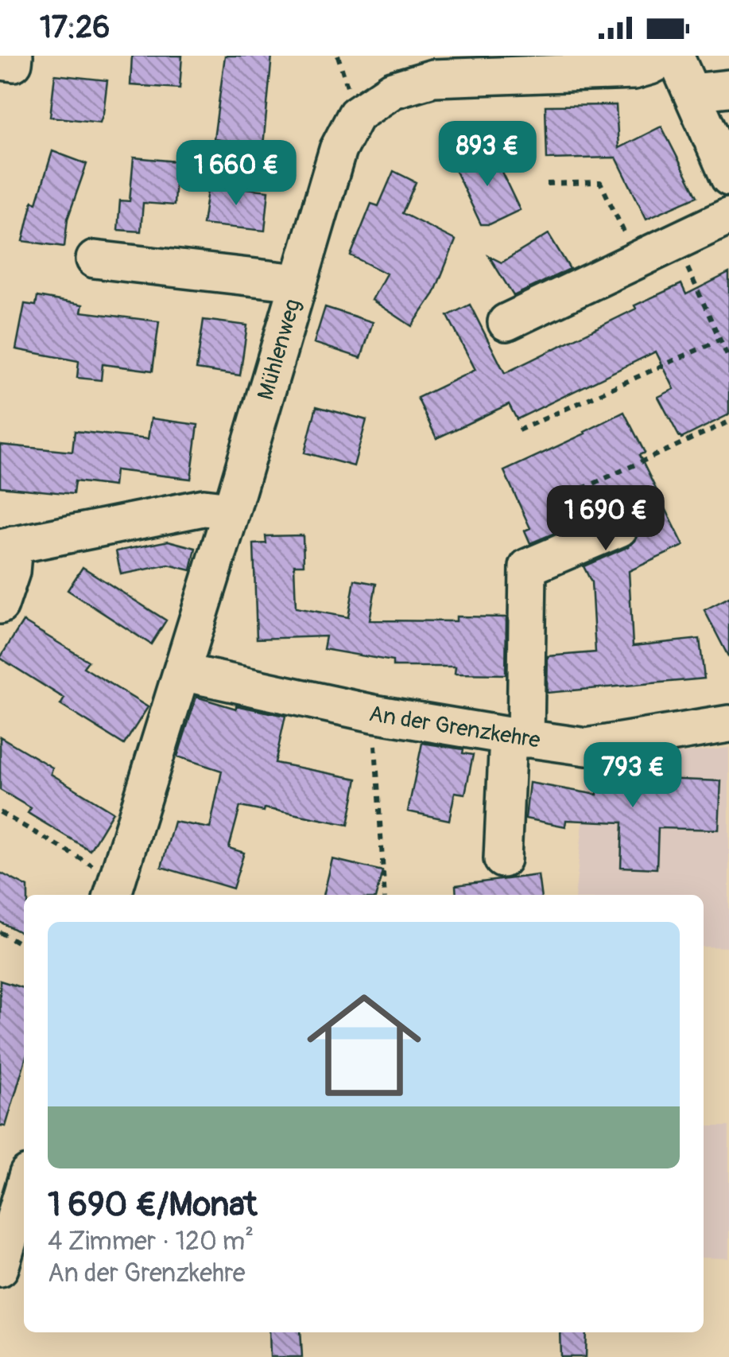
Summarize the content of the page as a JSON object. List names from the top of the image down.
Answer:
{
  "streets": {
    "street": ["Mühlenweg", "An der Grenzkehre"]
  },
  "crossings": [
    ["Mühlenweg", "An der Grenzkehre"]
  ],
  "page": {
    "status": "17:26",
    "price": [
      "893 €",
      "1 660 €",
      "1 690 €",
      "793 €"
    ],
    "list": [
      {
        "name": "1 690 €/Monat",
        "note": "4 Zimmer · 120 m² · An der Grenzkehre"
      }
    ]
  }
}
